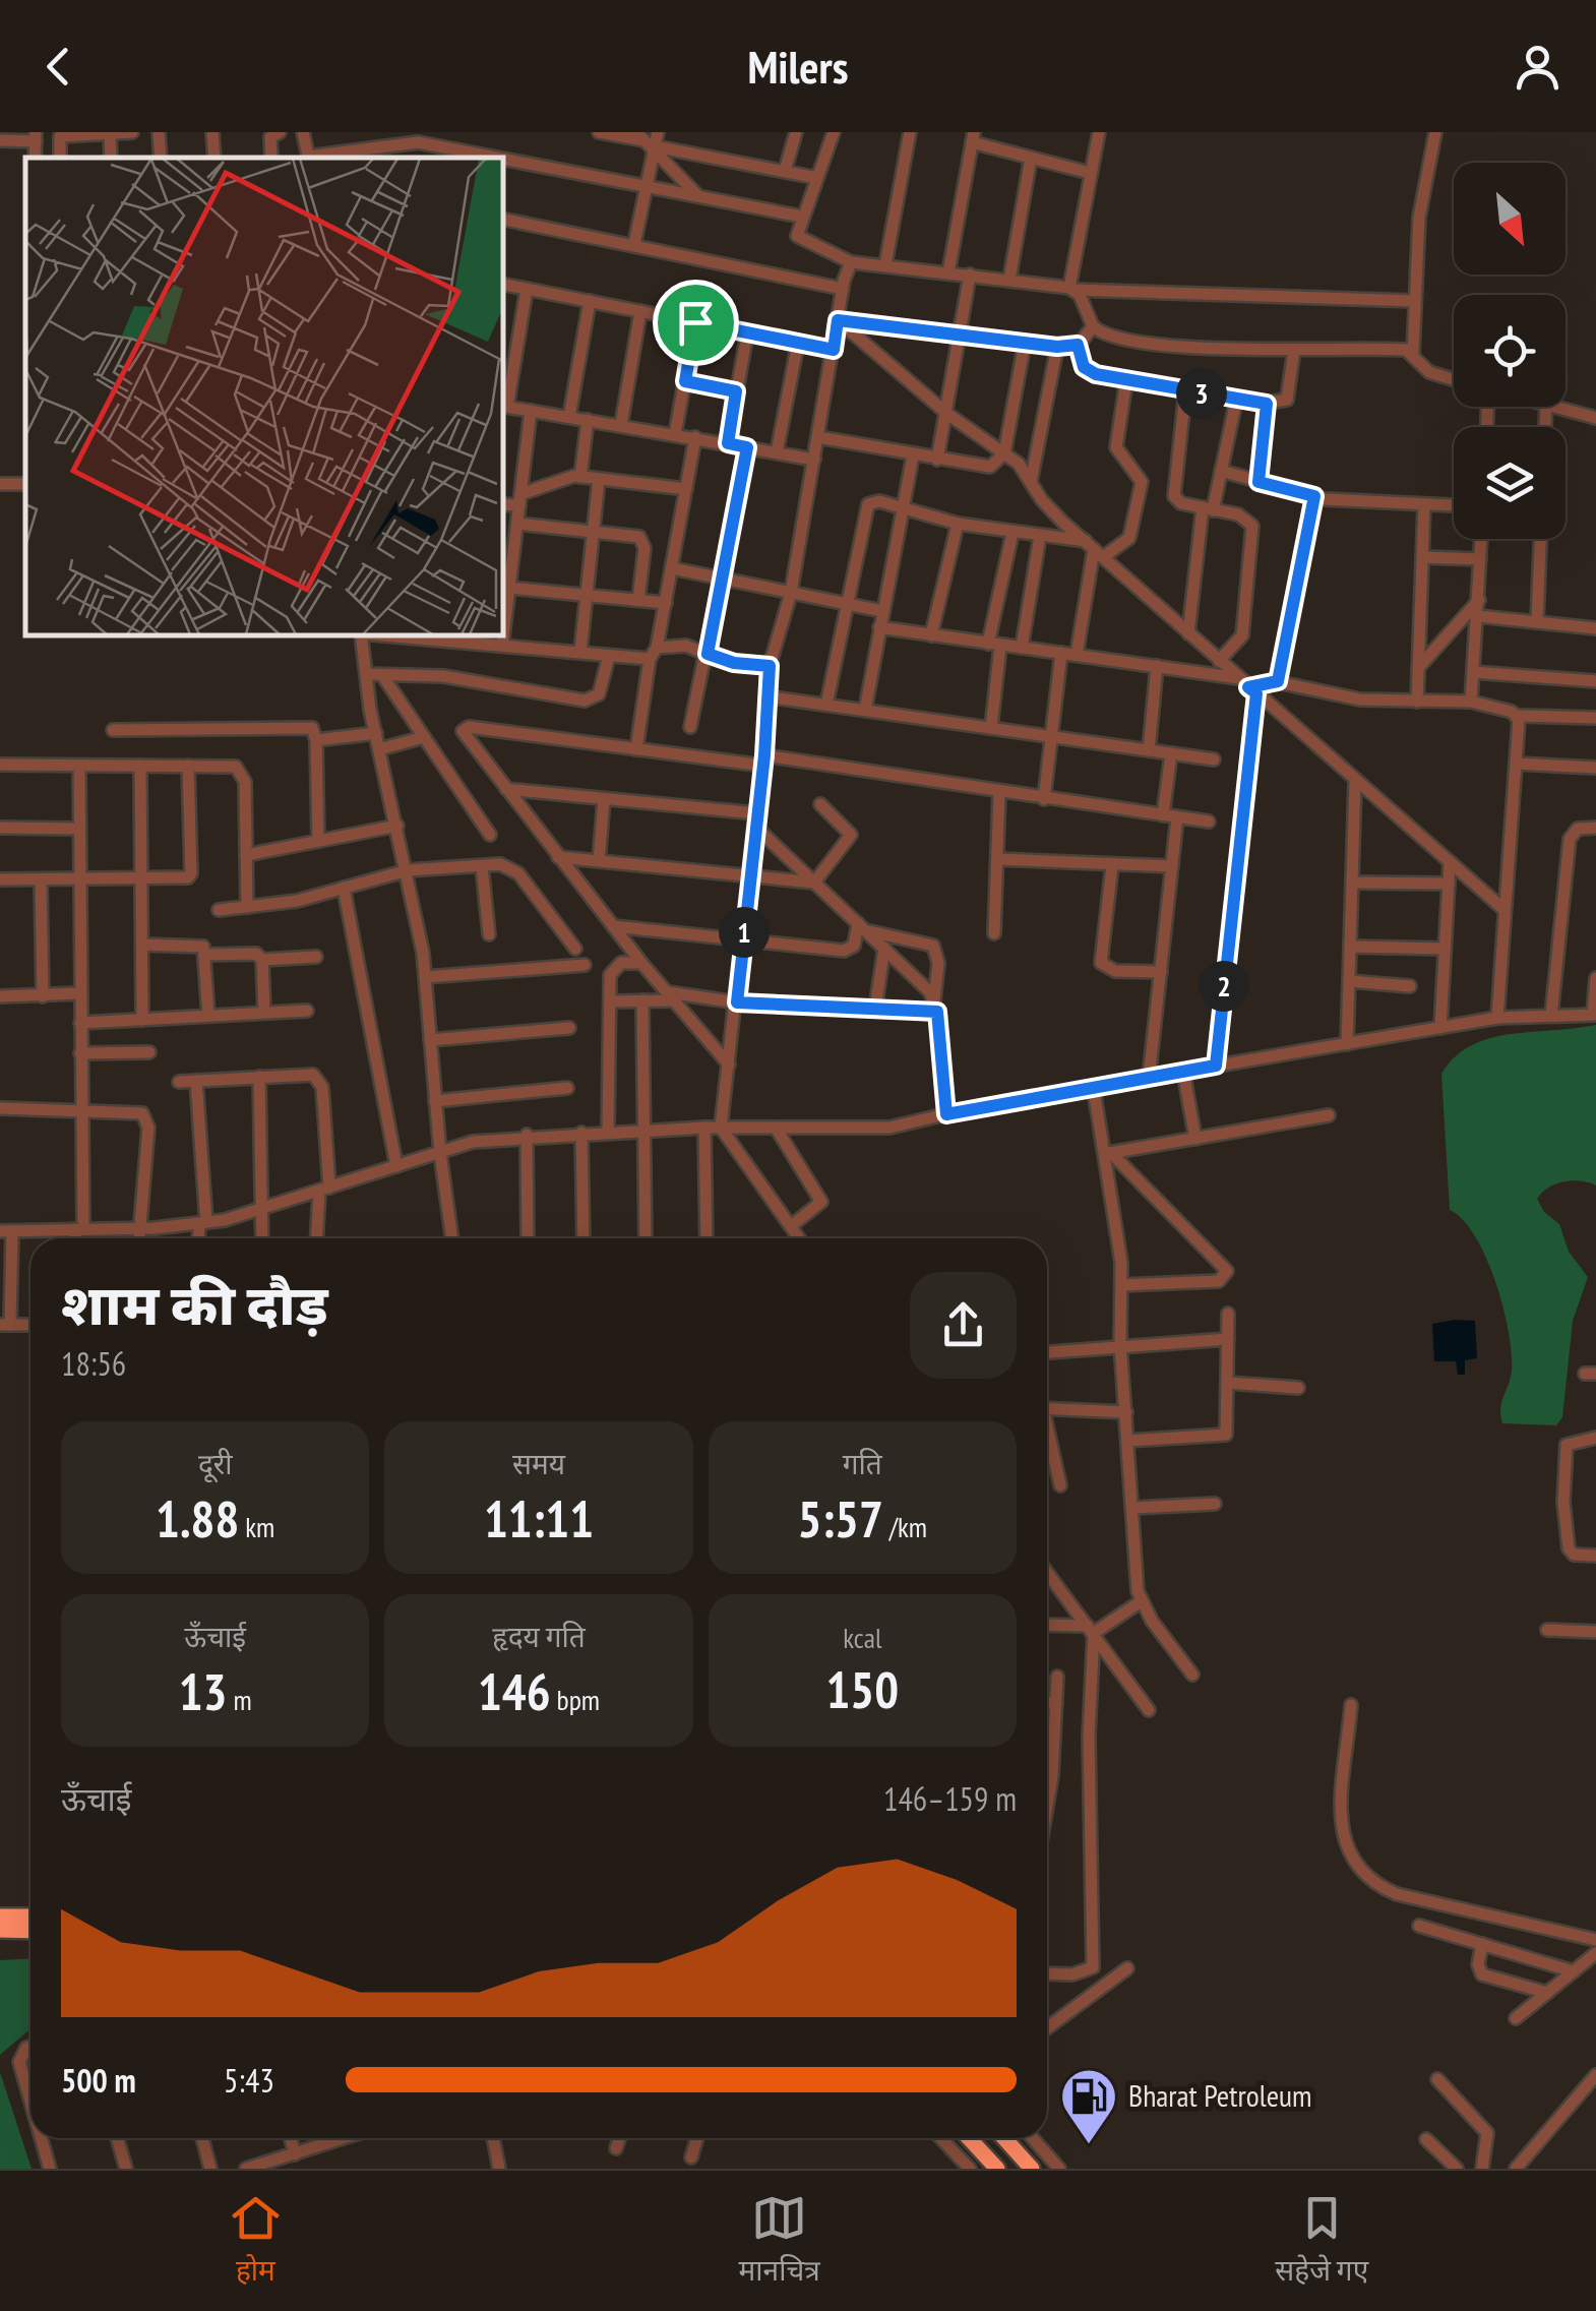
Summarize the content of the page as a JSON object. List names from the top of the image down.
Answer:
{
  "places": {
    "fuel station": ["Bharat Petroleum"]
  },
  "north": "bottom right",
  "page": {
    "header": "Milers",
    "pins": ["3", "1", "2"],
    "heading": ["शाम की दौड़", "18:56"],
    "stats": [
      ["दूरी", "1.88 km"],
      ["समय", "11:11"],
      ["गति", "5:57 /km"],
      ["ऊँचाई", "13 m"],
      ["हृदय गति", "146 bpm"],
      ["kcal", "150"]
    ],
    "chart": ["ऊँचाई", "146–159 m"],
    "list": [
      {
        "name": "500 m",
        "note": "5:43"
      }
    ],
    "tabs": ["होम", "मानचित्र", "सहेजे गए"]
  }
}
